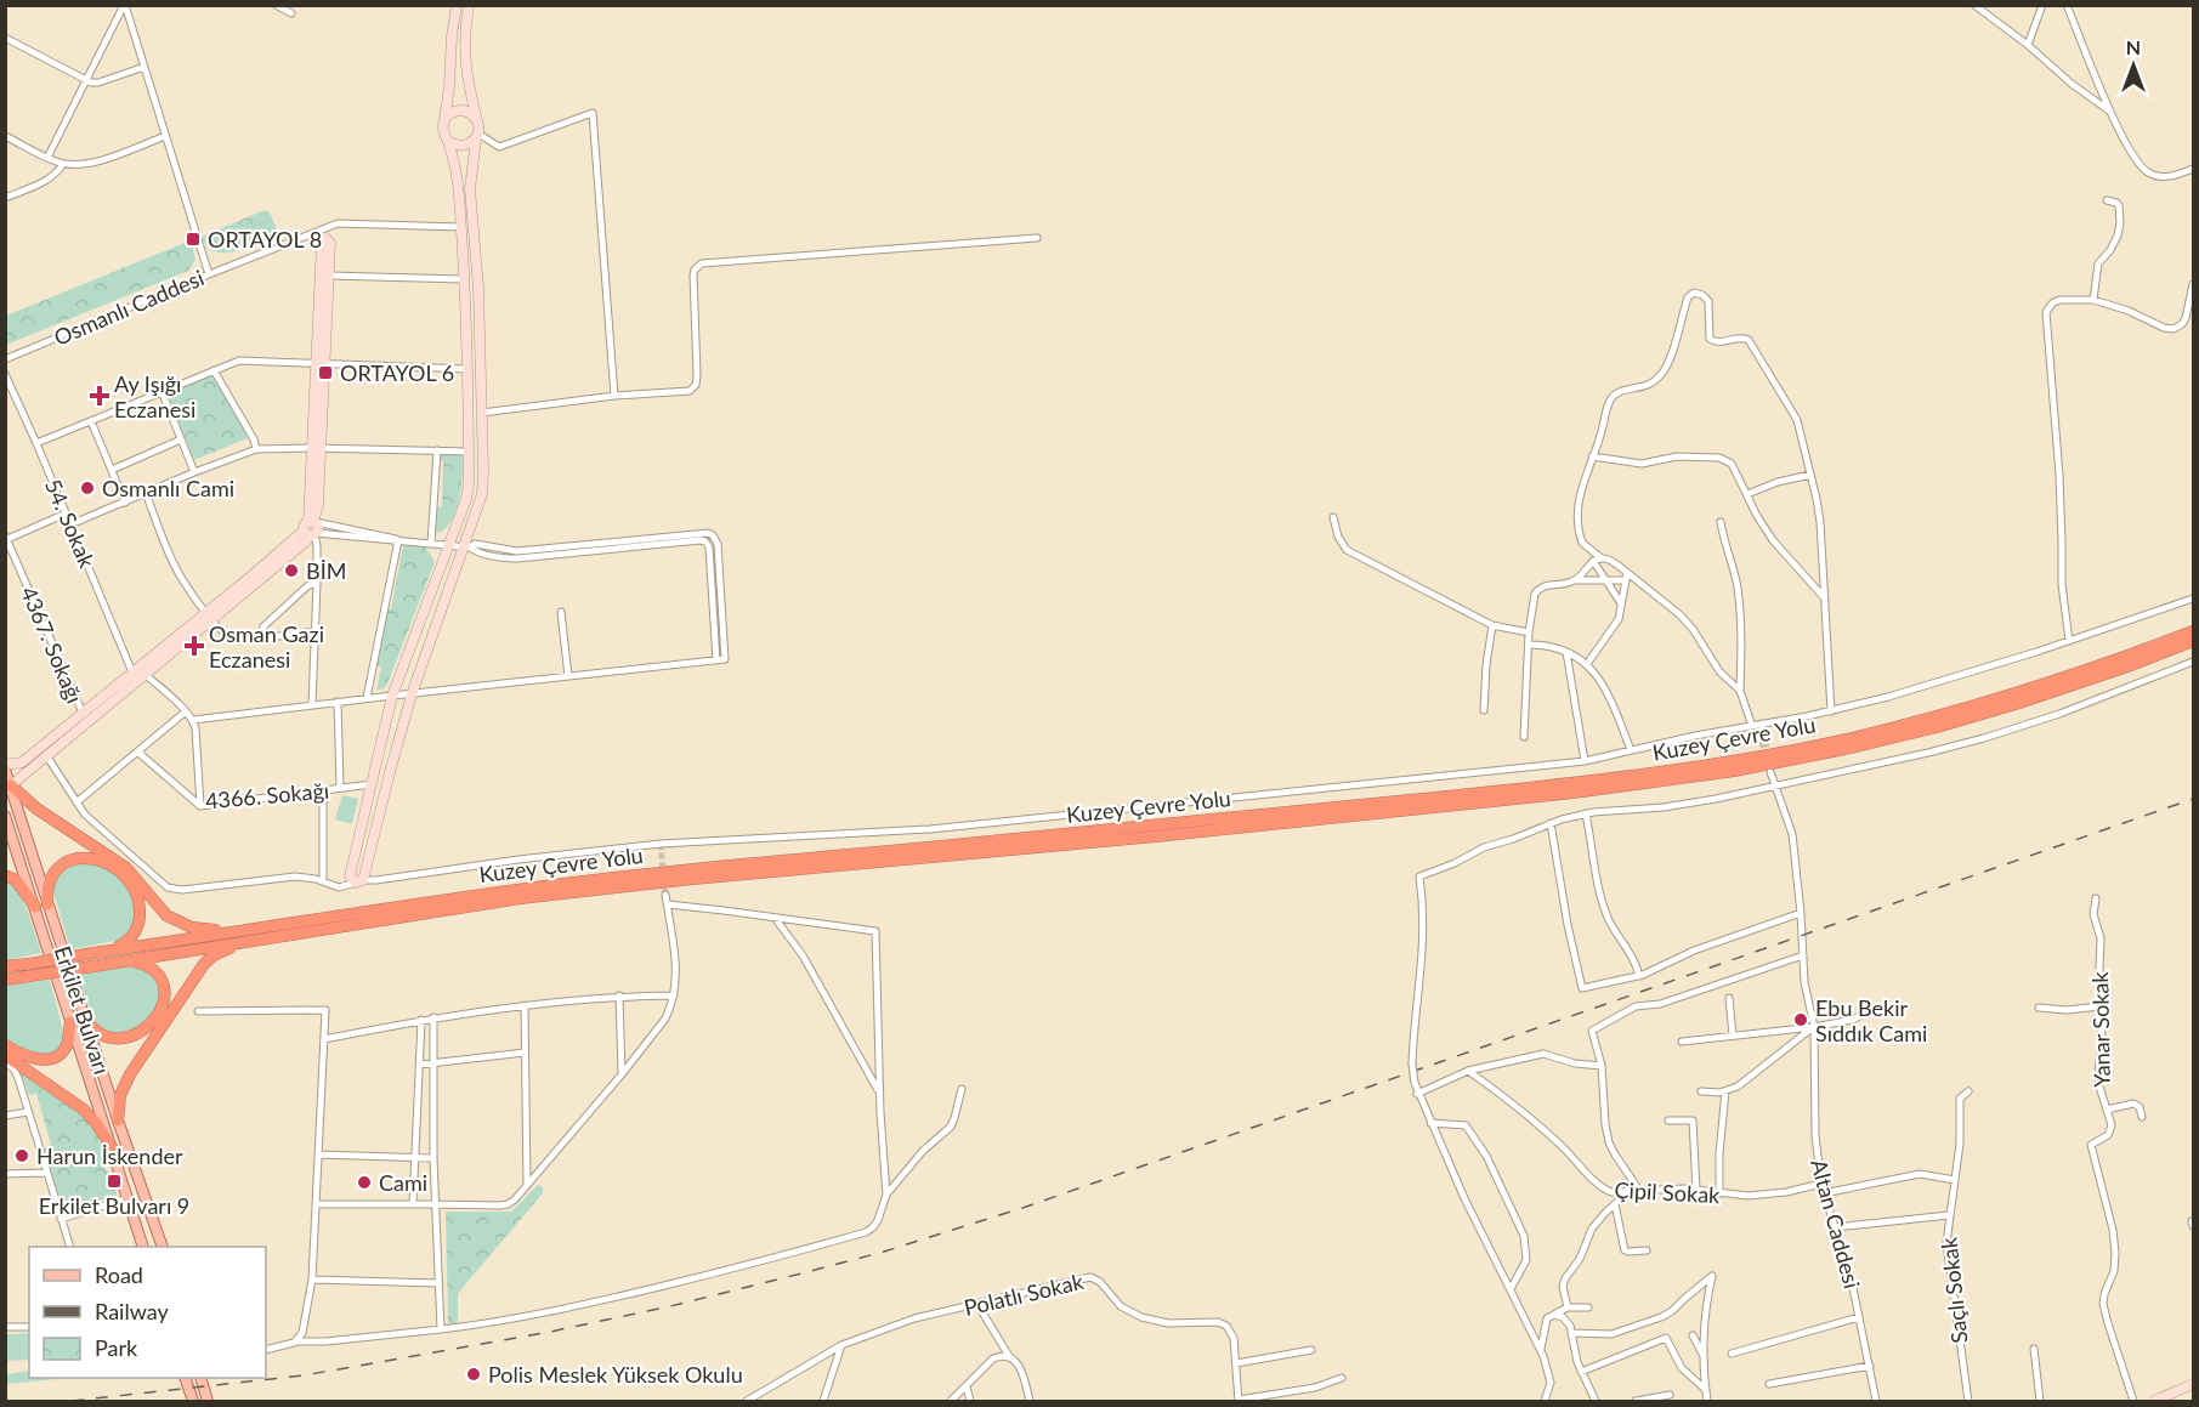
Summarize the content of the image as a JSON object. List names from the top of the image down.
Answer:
{
  "streets": {
    "highway": ["Kuzey Çevre Yolu"],
    "main road": ["Erkilet Bulvarı"],
    "street": [
      "Osmanlı Caddesi",
      "54. Sokak",
      "4367. Sokağı",
      "4366. Sokağı",
      "Yanar Sokak",
      "Çipil Sokak",
      "Altan Caddesi",
      "Saçlı Sokak",
      "Polatlı Sokak"
    ]
  },
  "crossings": [
    ["Çipil Sokak", "Altan Caddesi"]
  ],
  "places": {
    "transit": ["ORTAYOL 8", "ORTAYOL 6", "Erkilet Bulvarı 9"],
    "health": ["Ay Işığı Eczanesi", "Osman Gazi Eczanesi"],
    "other": [
      "Osmanlı Cami",
      "BİM",
      "Ebu Bekir Sıddık Cami",
      "Harun İskender",
      "Cami",
      "Polis Meslek Yüksek Okulu"
    ]
  },
  "legend": ["Road", "Railway", "Park"],
  "north": "top"
}
